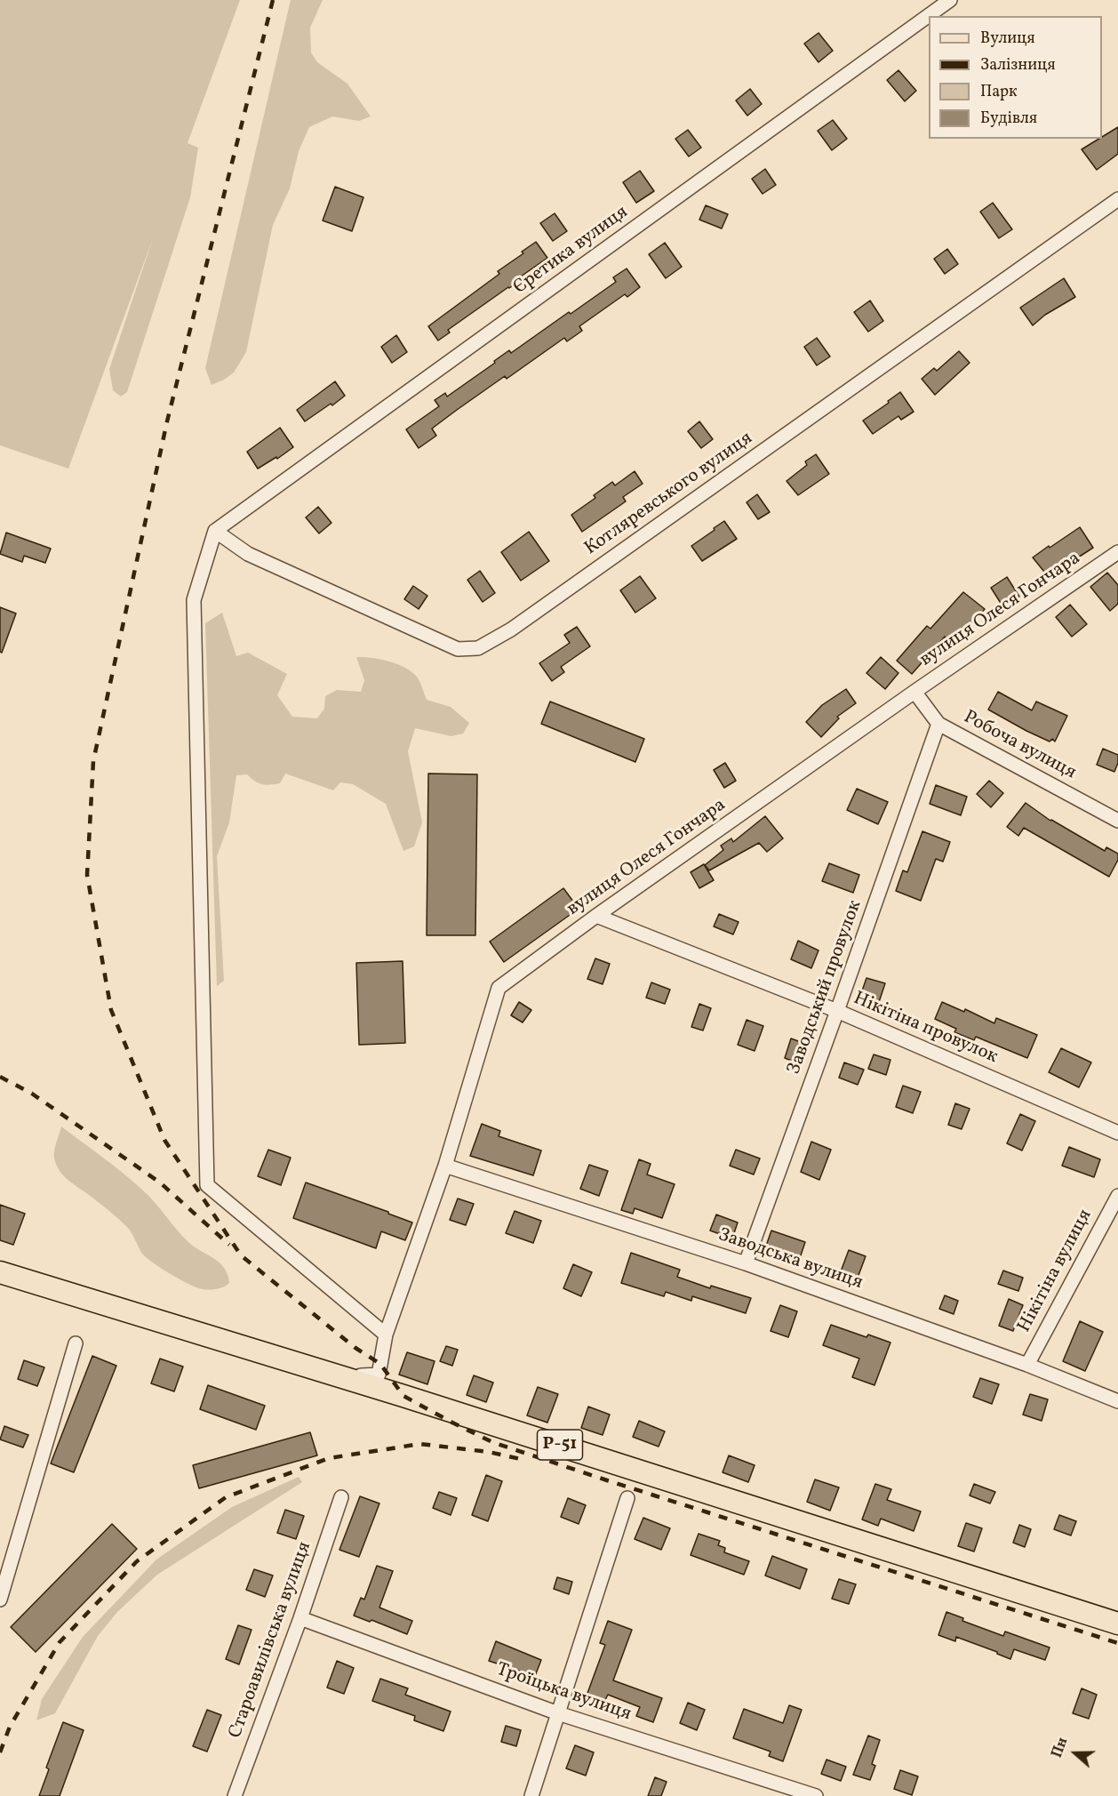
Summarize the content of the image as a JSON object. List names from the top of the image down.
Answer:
{
  "streets": {
    "main road": ["Р-51"],
    "street": [
      "Єретика вулиця",
      "Котляревського вулиця",
      "вулиця Олеся Гончара",
      "Робоча вулиця",
      "Заводський провулок",
      "Нікітіна провулок",
      "Заводська вулиця",
      "Нікітіна вулиця",
      "Староавилівська вулиця",
      "Троїцька вулиця"
    ]
  },
  "crossings": [
    ["Єретика вулиця", "Котляревського вулиця"],
    ["вулиця Олеся Гончара", "Робоча вулиця"],
    ["вулиця Олеся Гончара", "Нікітіна провулок"],
    ["вулиця Олеся Гончара", "Заводська вулиця"],
    ["Робоча вулиця", "Заводський провулок"],
    ["Заводський провулок", "Нікітіна провулок"],
    ["Заводський провулок", "Заводська вулиця"],
    ["Заводська вулиця", "Нікітіна вулиця"],
    ["Староавилівська вулиця", "Троїцька вулиця"]
  ],
  "legend": [
    "Вулиця",
    "Залізниця",
    "Парк",
    "Будівля"
  ],
  "north": "left"
}
